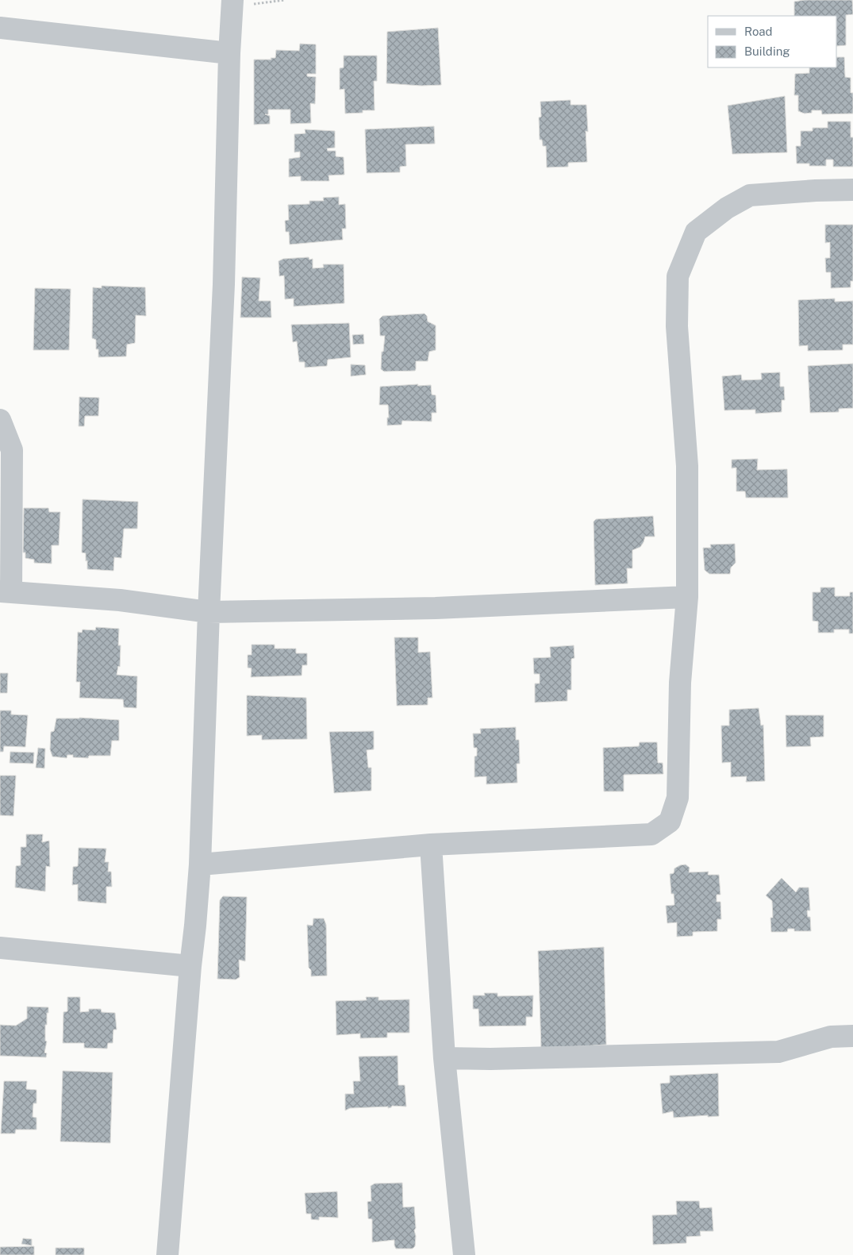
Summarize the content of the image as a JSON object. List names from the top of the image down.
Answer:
{
  "legend": ["Road", "Building"]
}
